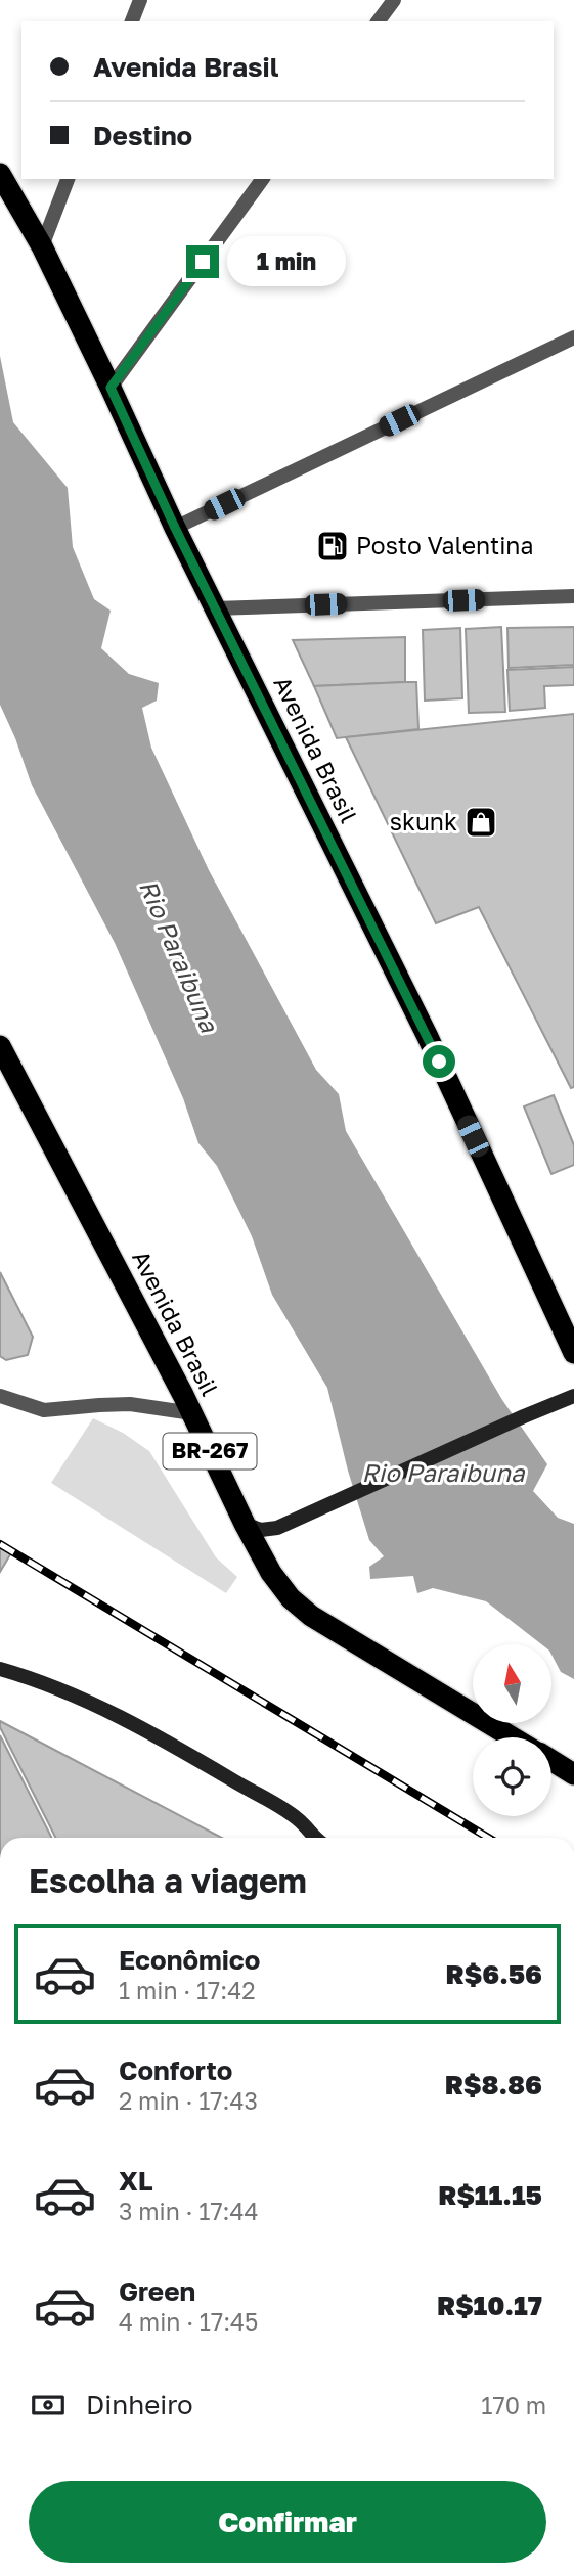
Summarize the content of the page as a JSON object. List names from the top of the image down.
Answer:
{
  "streets": {
    "highway": ["Avenida Brasil", "BR-267"]
  },
  "water": ["Rio Paraibuna"],
  "places": {
    "fuel station": ["Posto Valentina"],
    "shop": ["skunk"]
  },
  "north": "top",
  "page": {
    "banner": ["Avenida Brasil", "Destino"],
    "bubble": "1 min",
    "heading": "Escolha a viagem",
    "list": [
      {
        "name": "Econômico",
        "note": "1 min · 17:42",
        "value": "R$6.56"
      },
      {
        "name": "Conforto",
        "note": "2 min · 17:43",
        "value": "R$8.86"
      },
      {
        "name": "XL",
        "note": "3 min · 17:44",
        "value": "R$11.15"
      },
      {
        "name": "Green",
        "note": "4 min · 17:45",
        "value": "R$10.17"
      }
    ],
    "pay": ["Dinheiro", "170 m"],
    "buttons": "Confirmar"
  }
}
